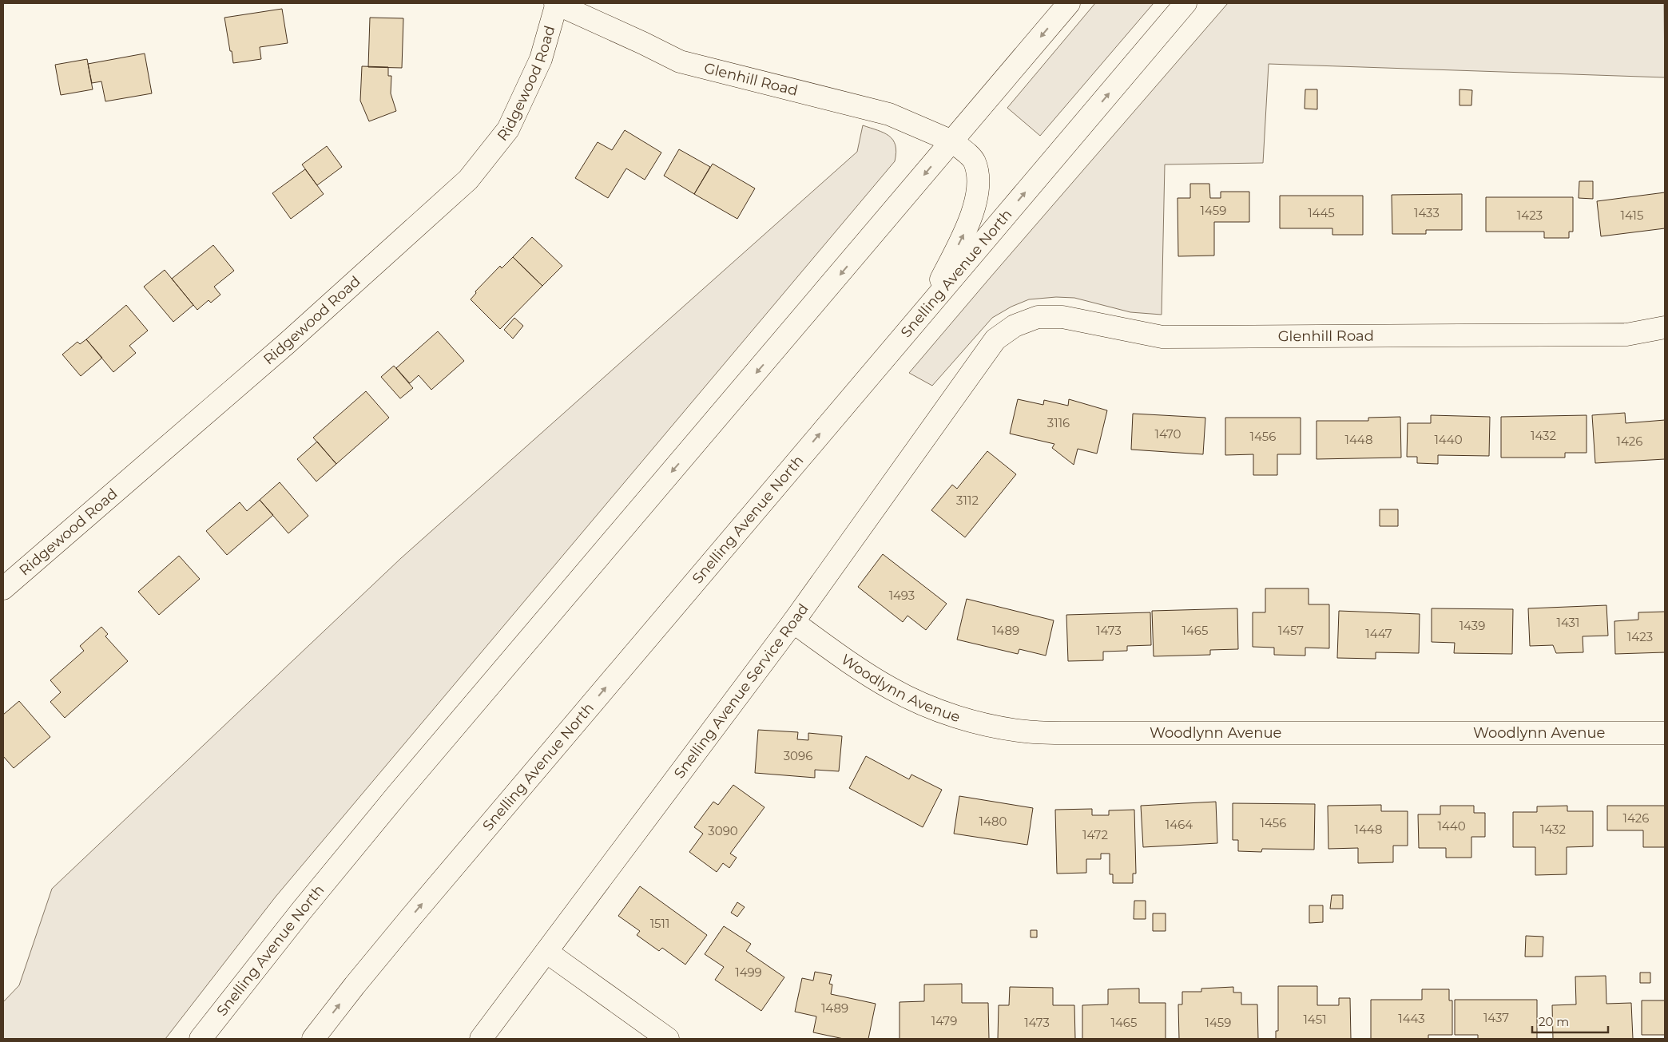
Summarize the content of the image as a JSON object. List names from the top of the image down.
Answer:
{
  "streets": {
    "main road": [
      "Glenhill Road",
      "Ridgewood Road",
      "Snelling Avenue North",
      "Woodlynn Avenue",
      "Snelling Avenue Service Road"
    ]
  },
  "crossings": [
    ["Glenhill Road", "Ridgewood Road"],
    ["Glenhill Road", "Snelling Avenue North"],
    ["Glenhill Road", "Snelling Avenue Service Road"],
    ["Woodlynn Avenue", "Snelling Avenue Service Road"]
  ],
  "house_numbers": [
    "1459",
    "1445",
    "1433",
    "1423",
    "1415",
    "3116",
    "1470",
    "1432",
    "1456",
    "1448",
    "1440",
    "1426",
    "3112",
    "1493",
    "1431",
    "1439",
    "1489",
    "1473",
    "1465",
    "1457",
    "1447",
    "1423",
    "3096",
    "1426",
    "1480",
    "1456",
    "1464",
    "1440",
    "1448",
    "1432",
    "3090",
    "1472",
    "1511",
    "1499",
    "1489",
    "1437",
    "1443",
    "1451",
    "1479",
    "1473",
    "1465",
    "1459"
  ],
  "scale_bar": "20 m"
}
